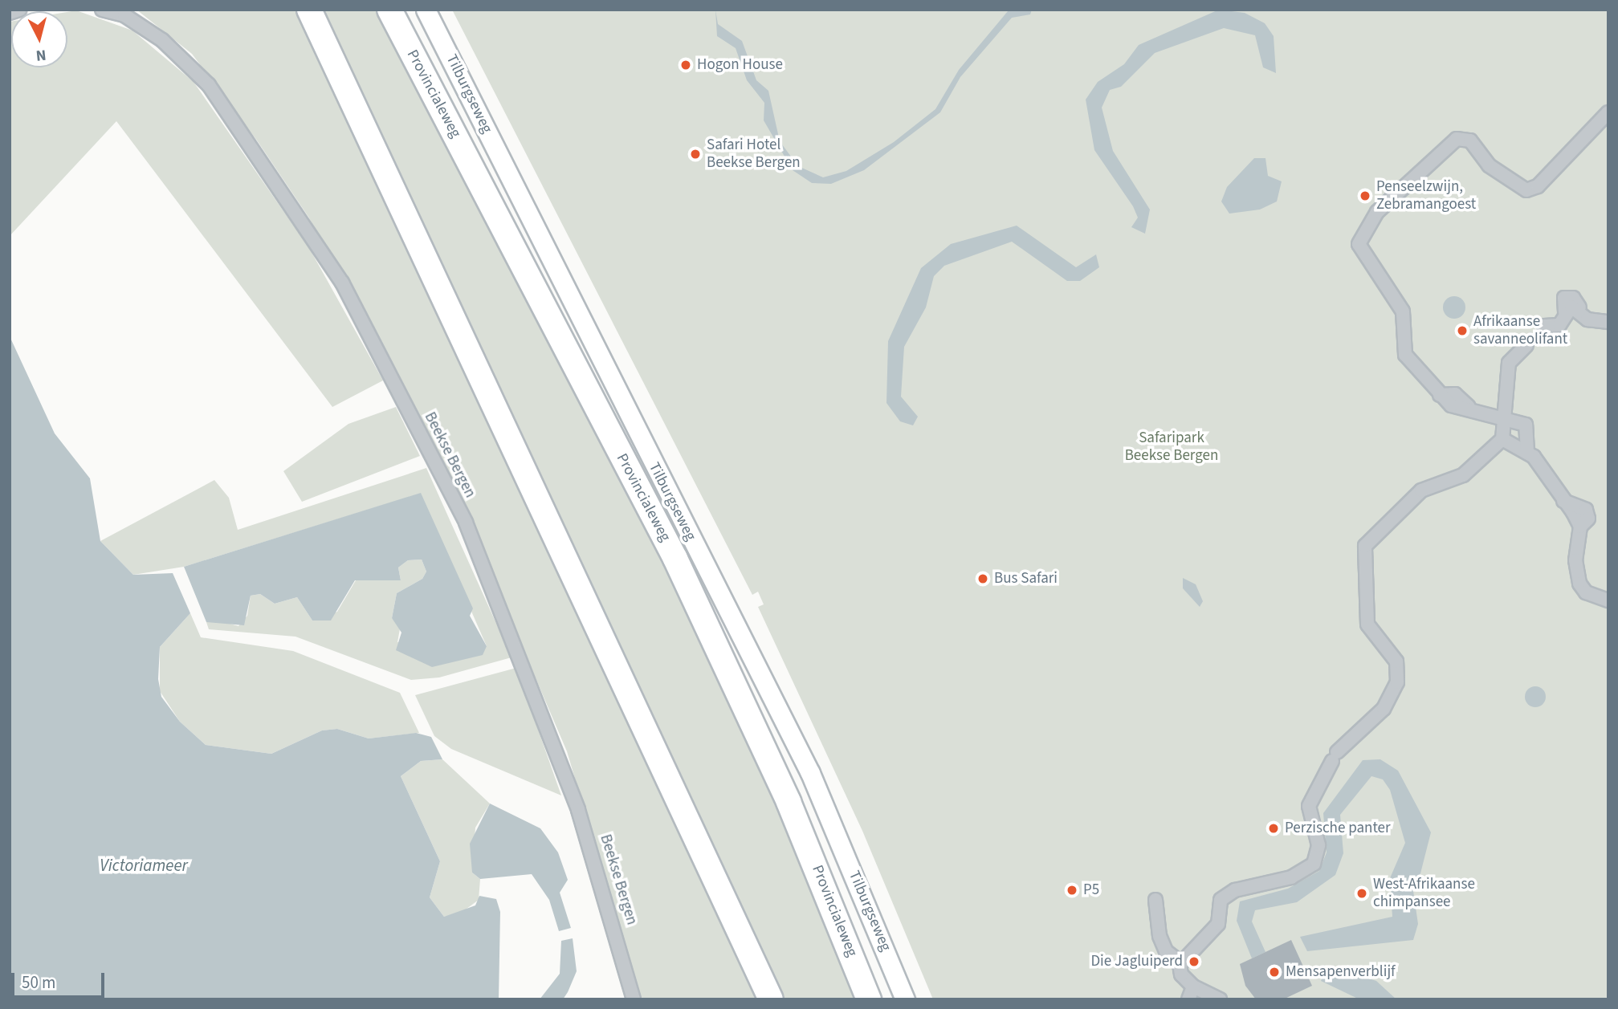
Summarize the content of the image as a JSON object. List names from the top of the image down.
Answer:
{
  "streets": {
    "highway": ["Provincialeweg"],
    "street": ["Tilburgseweg", "Beekse Bergen"]
  },
  "water": ["Victoriameer"],
  "parks": ["Safaripark Beekse Bergen"],
  "places": [
    "Hogon House",
    "Safari Hotel Beekse Bergen",
    "Penseelzwijn, Zebramangoest",
    "Afrikaanse savanneolifant",
    "Bus Safari",
    "Perzische panter",
    "P5",
    "West-Afrikaanse chimpansee",
    "Die Jagluiperd",
    "Mensapenverblijf"
  ],
  "scale_bar": "50 m",
  "north": "bottom"
}
